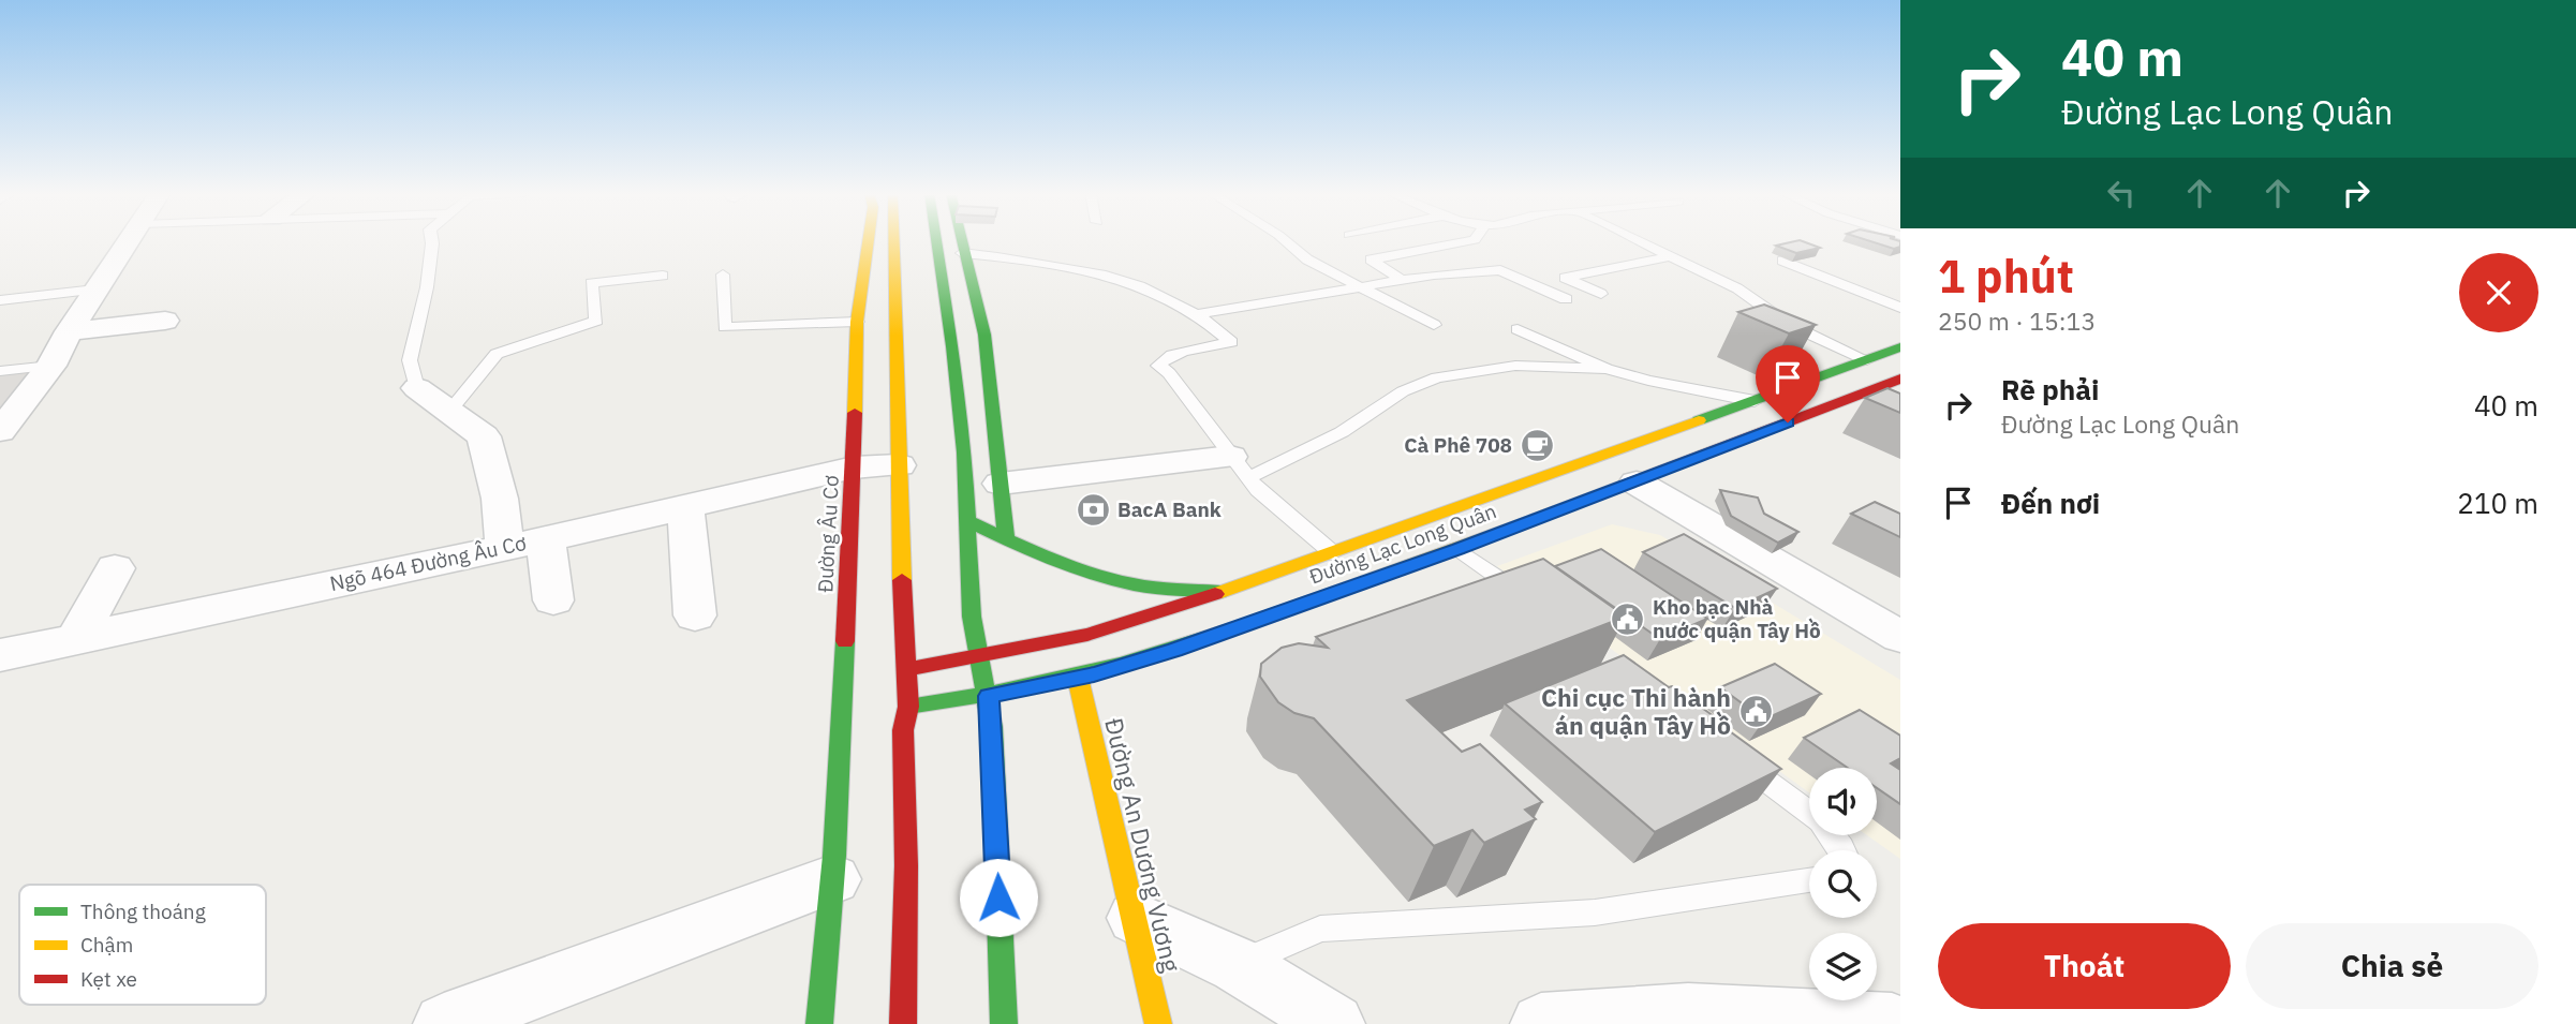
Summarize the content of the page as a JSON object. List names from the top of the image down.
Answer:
{
  "streets": {
    "main road": ["Đường Âu Cơ", "Đường Lạc Long Quân", "Đường An Dương Vương"],
    "street": ["Ngõ 464 Đường Âu Cơ"]
  },
  "crossings": [
    ["Đường Âu Cơ", "Ngõ 464 Đường Âu Cơ"],
    ["Đường Lạc Long Quân", "Đường An Dương Vương"]
  ],
  "places": {
    "cafe": ["Cà Phê 708"],
    "bank": ["BacA Bank"],
    "public building": ["Kho bạc Nhà nước quận Tây Hồ", "Chi cục Thi hành án quận Tây Hồ"]
  },
  "legend": ["Thông thoáng", "Chậm", "Kẹt xe"],
  "page": {
    "turn": ["40 m", "Đường Lạc Long Quân"],
    "heading": ["1 phút", "250 m · 15:13"],
    "list": [
      {
        "name": "Rẽ phải",
        "note": "Đường Lạc Long Quân",
        "value": "40 m"
      },
      {
        "name": "Đến nơi",
        "value": "210 m"
      }
    ],
    "buttons": ["Thoát", "Chia sẻ"]
  }
}
